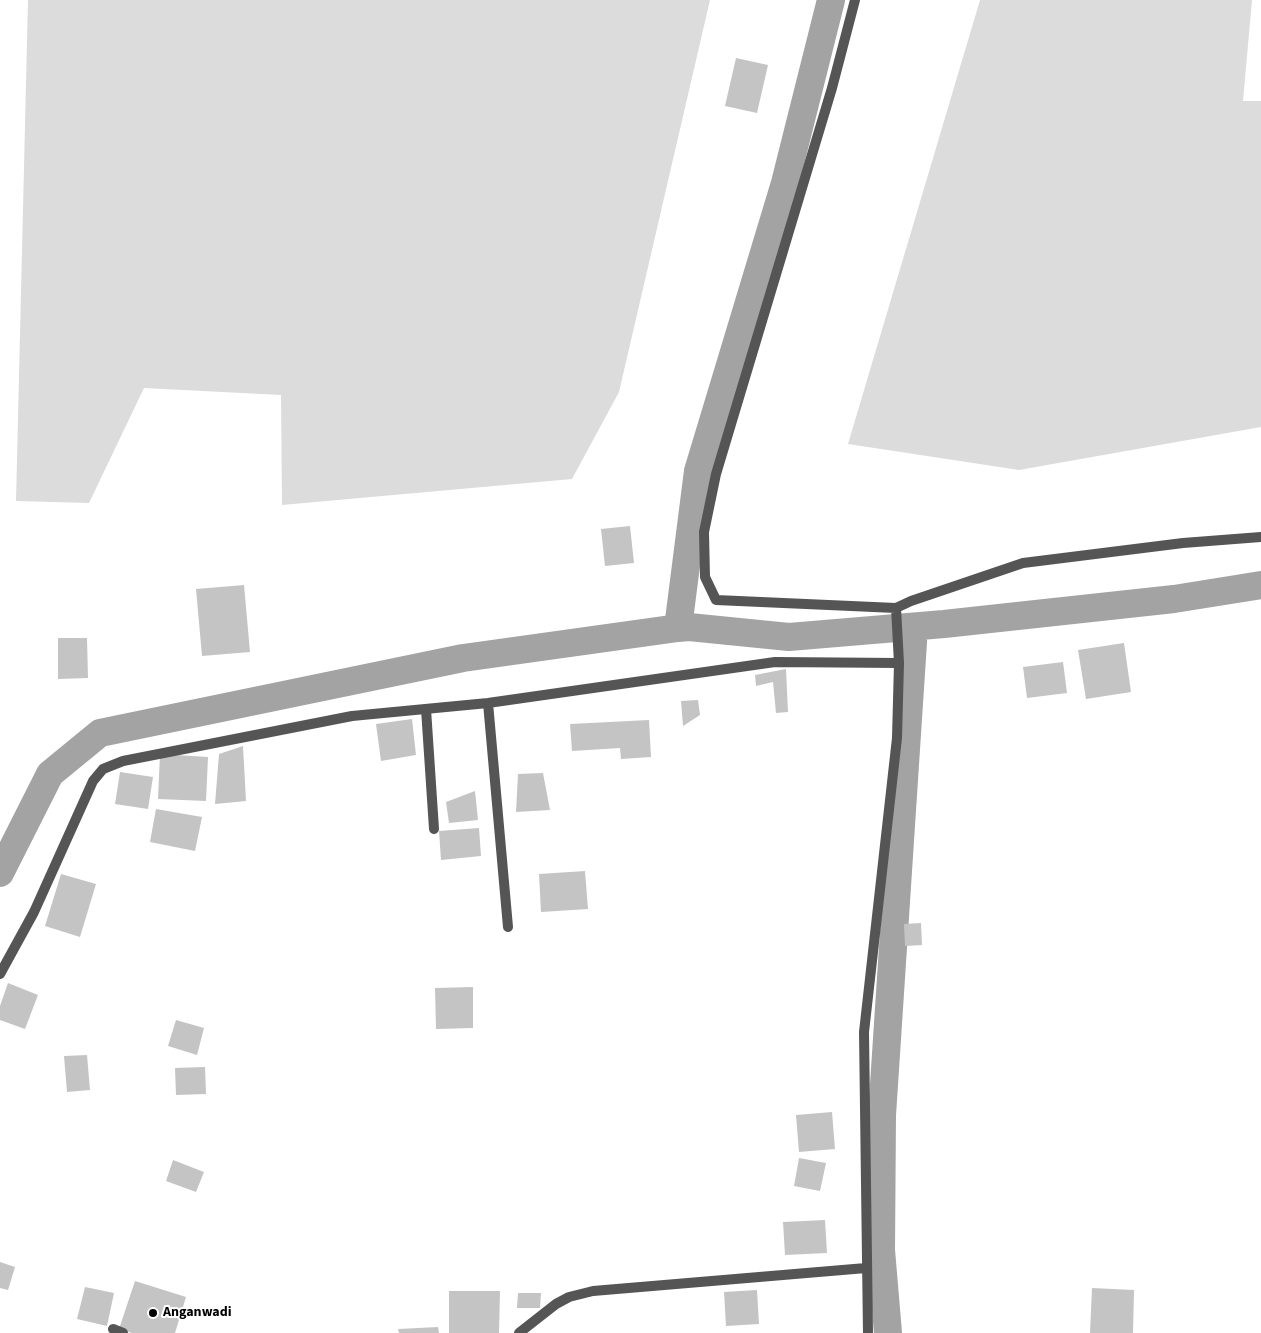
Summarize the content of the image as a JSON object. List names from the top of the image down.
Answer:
{
  "places": ["Anganwadi"]
}
